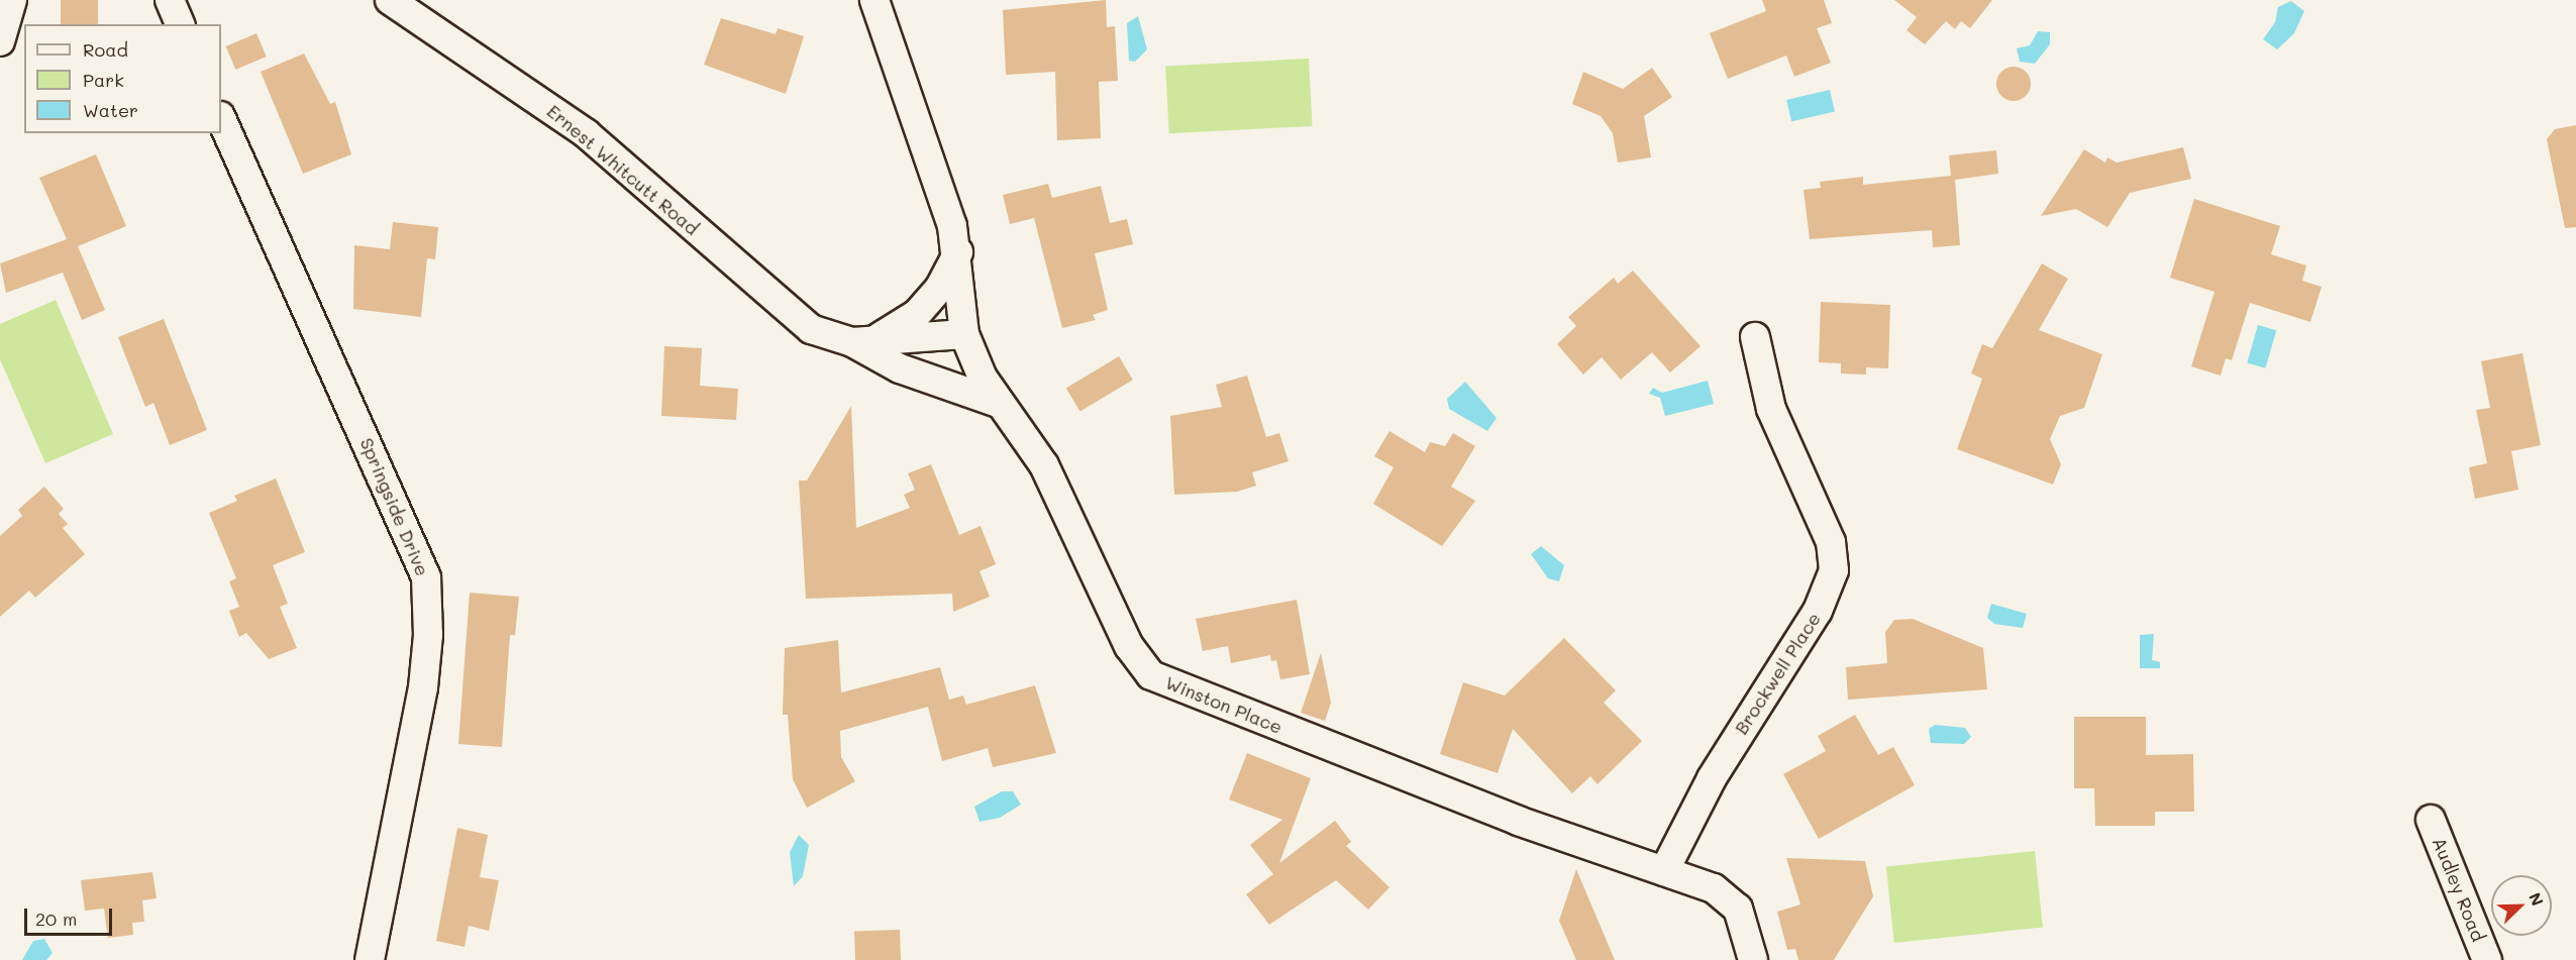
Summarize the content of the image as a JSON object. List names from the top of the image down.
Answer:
{
  "streets": {
    "street": [
      "Ernest Whitcutt Road",
      "Springside Drive",
      "Brockwell Place",
      "Winston Place",
      "Audley Road"
    ]
  },
  "crossings": [
    ["Ernest Whitcutt Road", "Winston Place"],
    ["Brockwell Place", "Winston Place"]
  ],
  "legend": ["Road", "Park", "Water"],
  "scale_bar": "20 m",
  "north": "top right"
}
